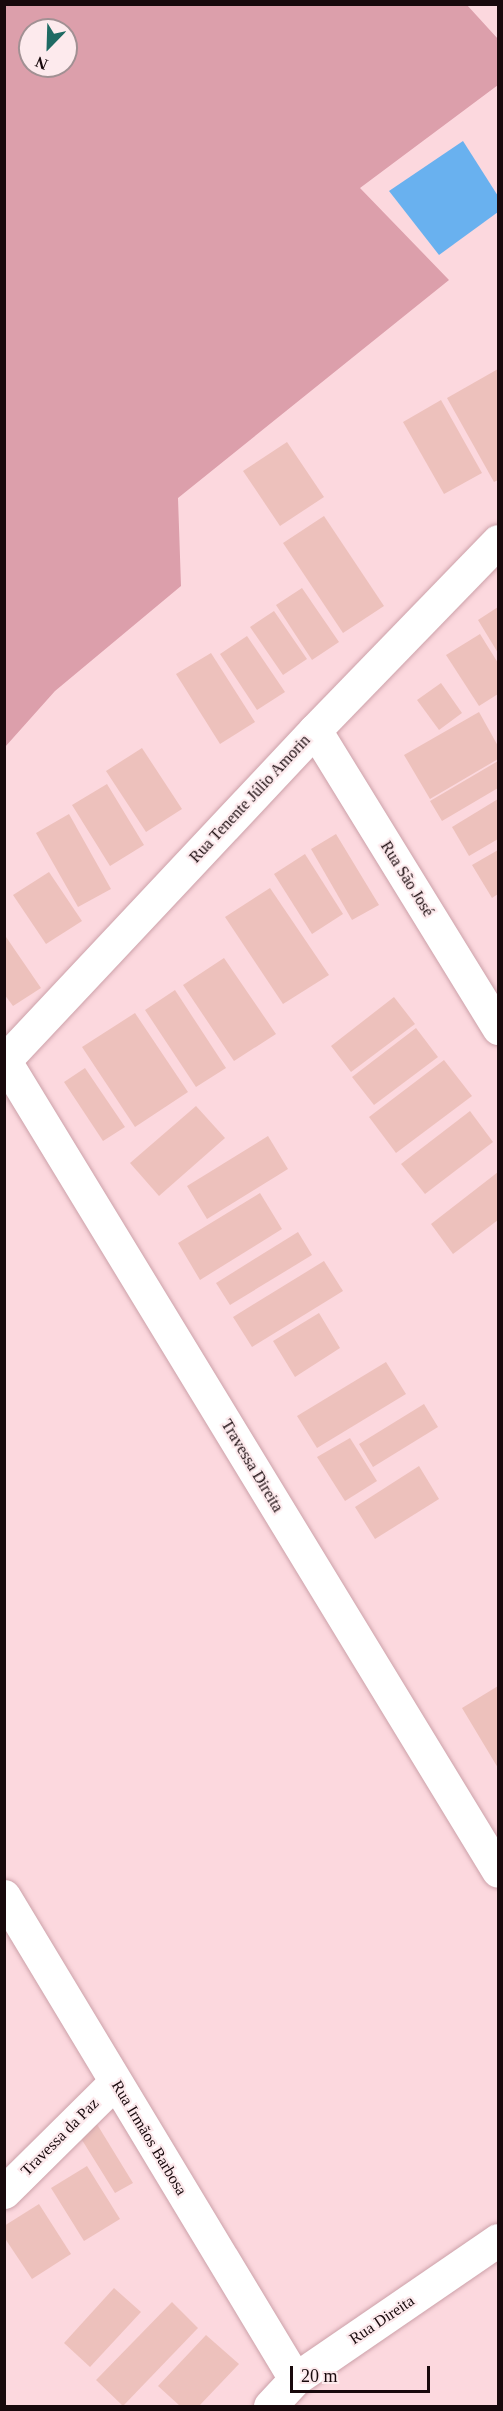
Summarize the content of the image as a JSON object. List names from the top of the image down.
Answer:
{
  "streets": {
    "street": [
      "Rua Tenente Júlio Amorin",
      "Rua São José",
      "Travessa Direita",
      "Travessa da Paz",
      "Rua Irmãos Barbosa",
      "Rua Direita"
    ]
  },
  "crossings": [
    ["Rua Tenente Júlio Amorin", "Rua São José"],
    ["Rua Tenente Júlio Amorin", "Travessa Direita"],
    ["Travessa da Paz", "Rua Irmãos Barbosa"],
    ["Rua Irmãos Barbosa", "Rua Direita"]
  ],
  "scale_bar": "20 m",
  "north": "bottom left"
}
